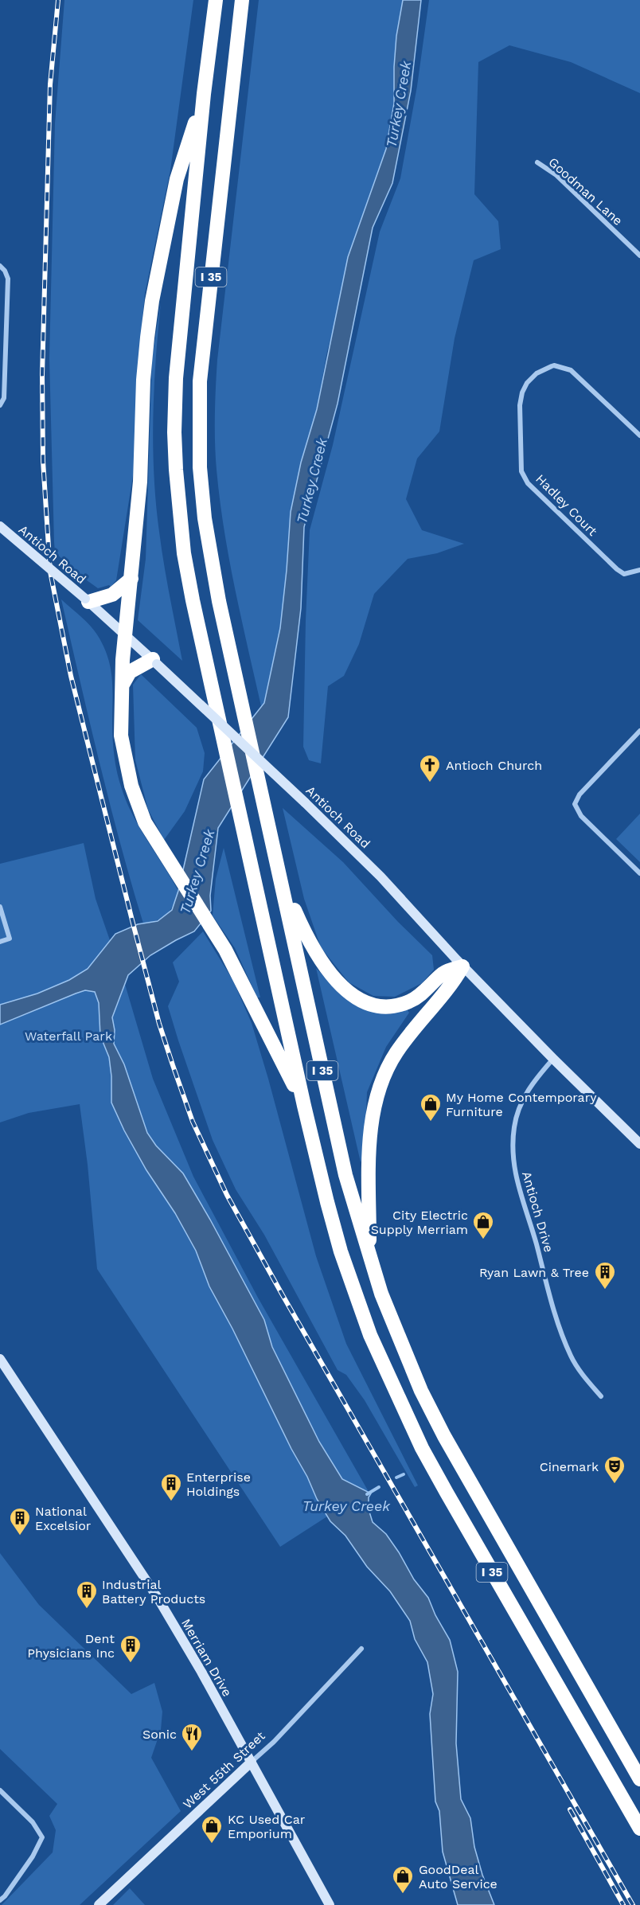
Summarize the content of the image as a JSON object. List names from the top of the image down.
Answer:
{
  "streets": {
    "highway": ["I 35"],
    "main road": ["Antioch Road", "Merriam Drive", "West 55th Street"],
    "street": ["Goodman Lane", "Hadley Court", "Antioch Drive"]
  },
  "crossings": [
    ["Antioch Road", "Antioch Drive"],
    ["Merriam Drive", "West 55th Street"]
  ],
  "water": ["Turkey Creek"],
  "parks": ["Waterfall Park"],
  "places": {
    "church": ["Antioch Church"],
    "shop": [
      "My Home Contemporary Furniture",
      "City Electric Supply Merriam",
      "KC Used Car Emporium",
      "GoodDeal Auto Service"
    ],
    "building": [
      "Ryan Lawn & Tree",
      "Enterprise Holdings",
      "National Excelsior",
      "Industrial Battery Products",
      "Dent Physicians Inc"
    ],
    "theatre": ["Cinemark"],
    "restaurant": ["Sonic"]
  }
}
